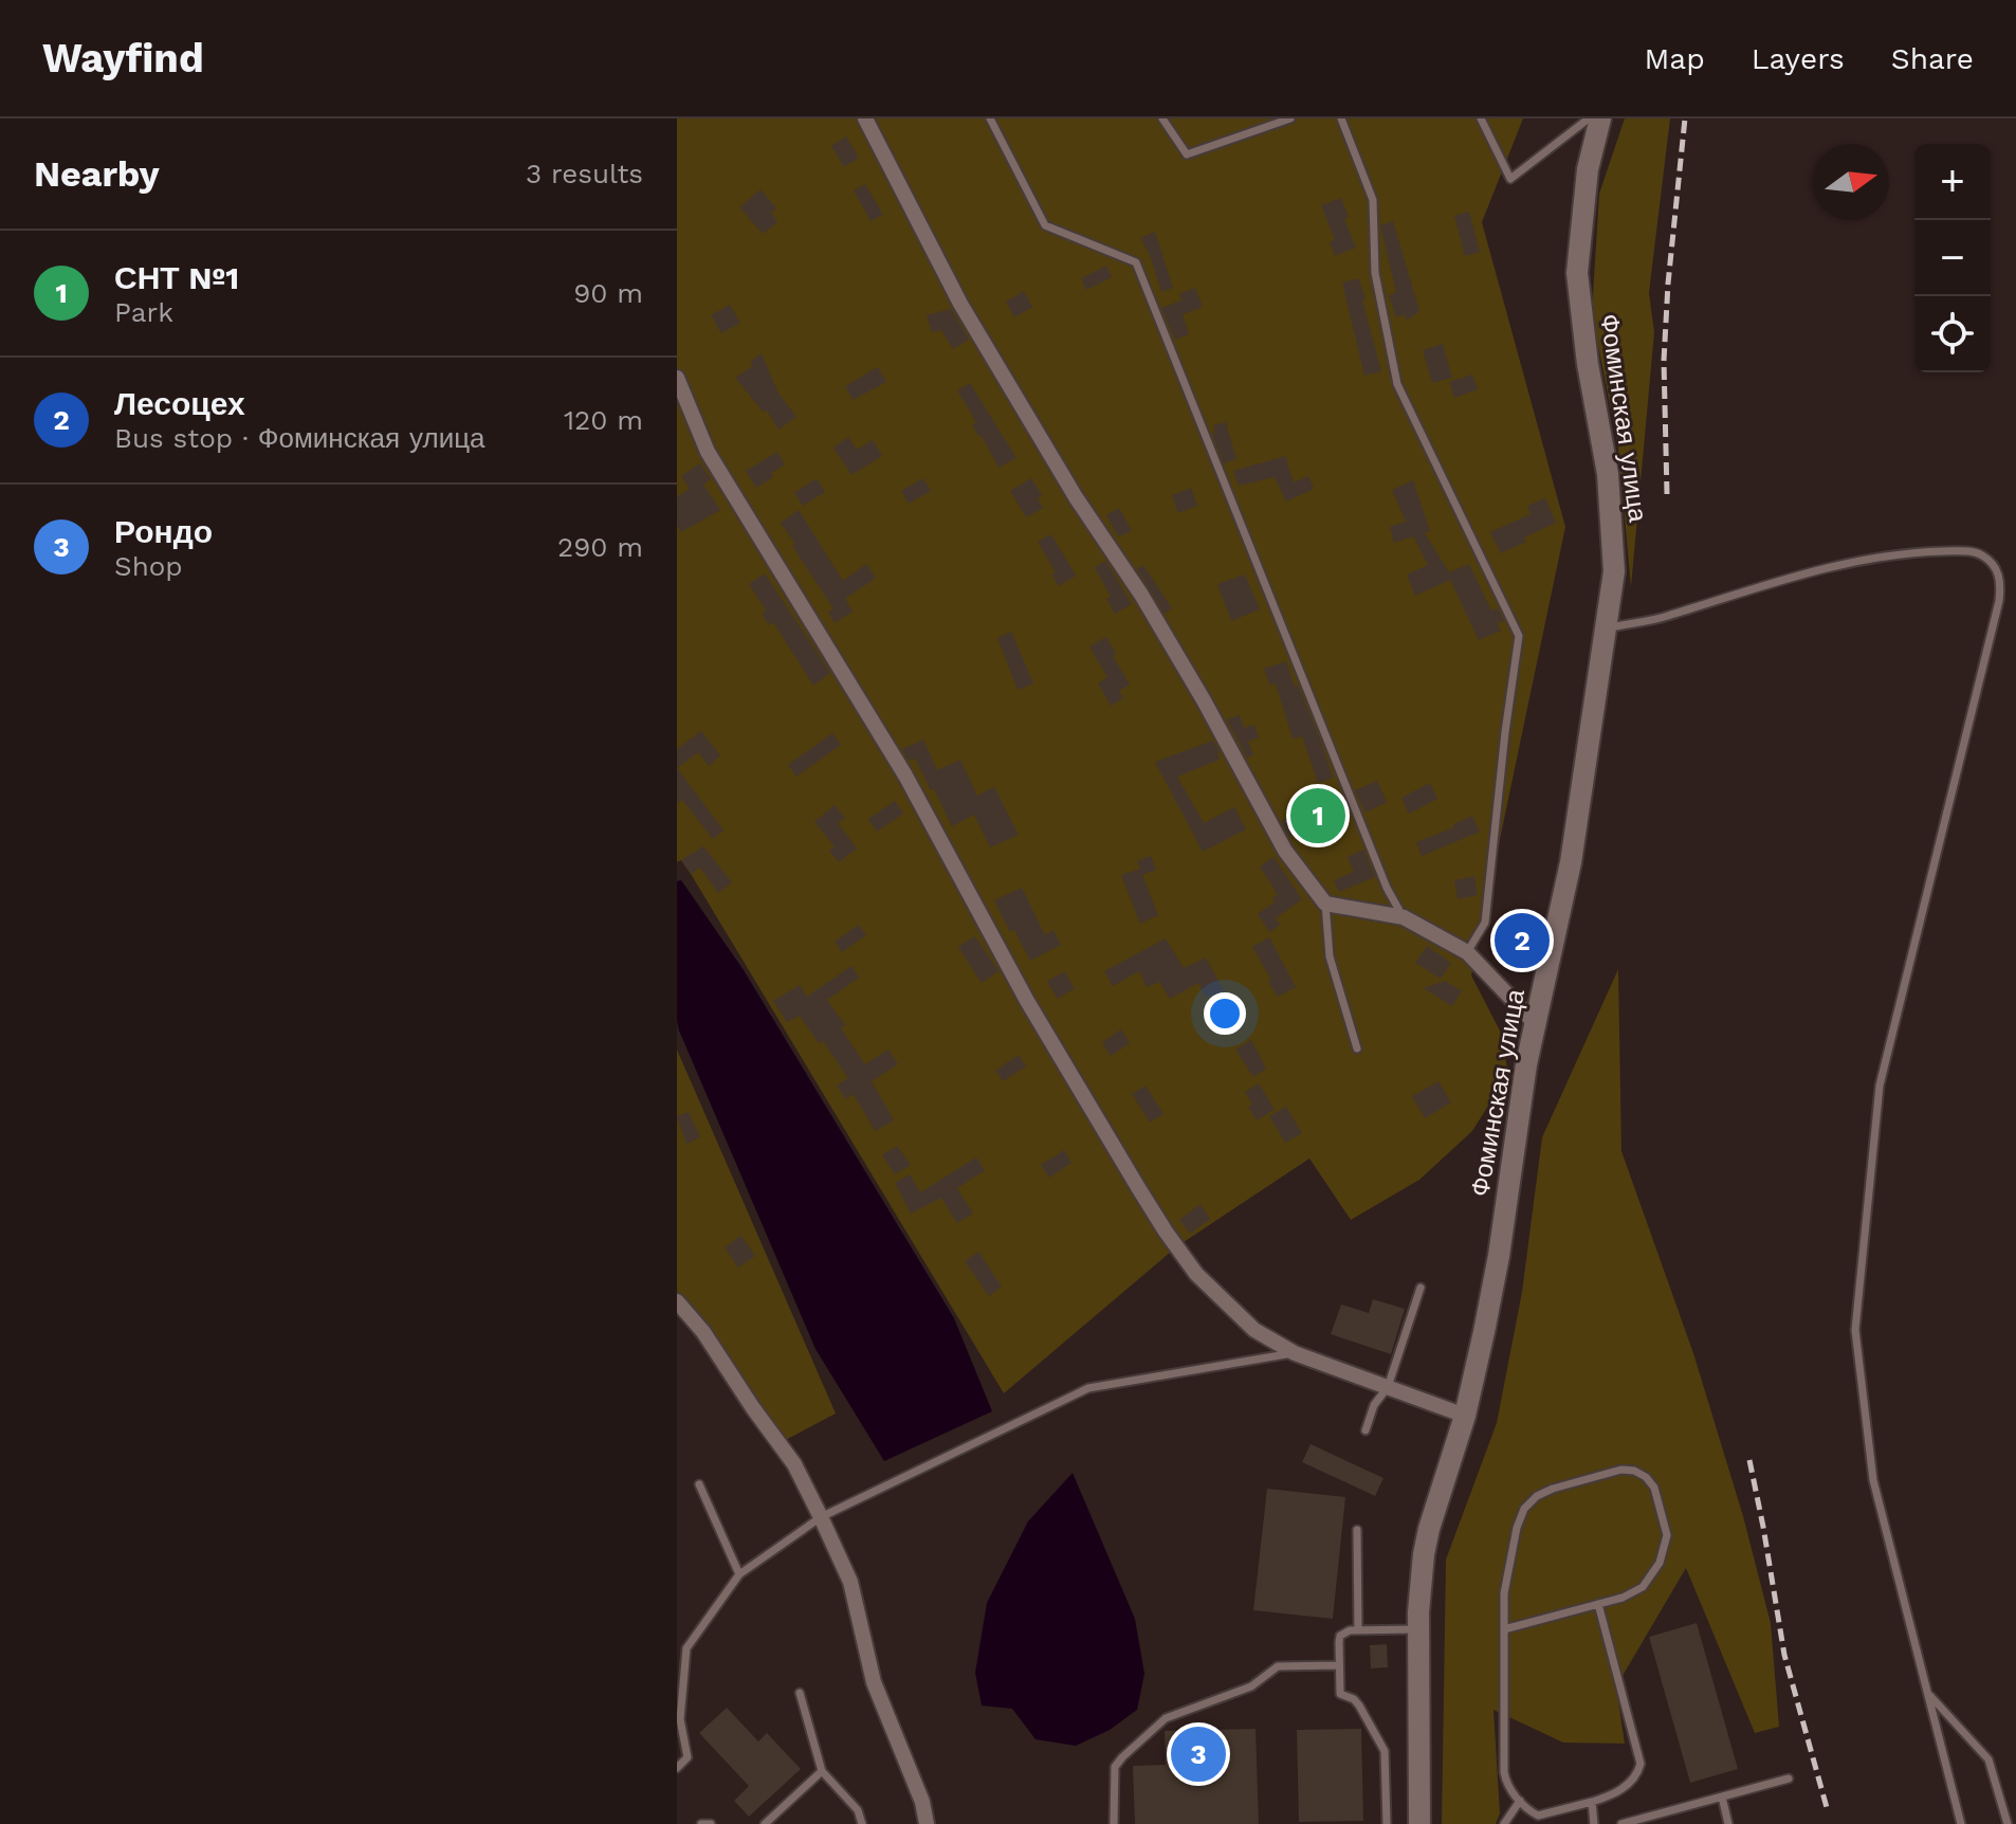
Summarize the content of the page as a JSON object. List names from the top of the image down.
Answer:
{
  "streets": {
    "street": ["Фоминская улица"]
  },
  "north": "right",
  "page": {
    "header": "Wayfind",
    "nav": ["Map", "Layers", "Share"],
    "heading": ["Nearby", "3 results"],
    "map_buttons": ["+", "−"],
    "list": [
      {
        "mark": "1",
        "name": "СНТ №1",
        "note": "Park",
        "value": "90 m"
      },
      {
        "mark": "2",
        "name": "Лесоцех",
        "note": "Bus stop · Фоминская улица",
        "value": "120 m"
      },
      {
        "mark": "3",
        "name": "Рондо",
        "note": "Shop",
        "value": "290 m"
      }
    ],
    "pins": ["1", "2", "3"]
  }
}
